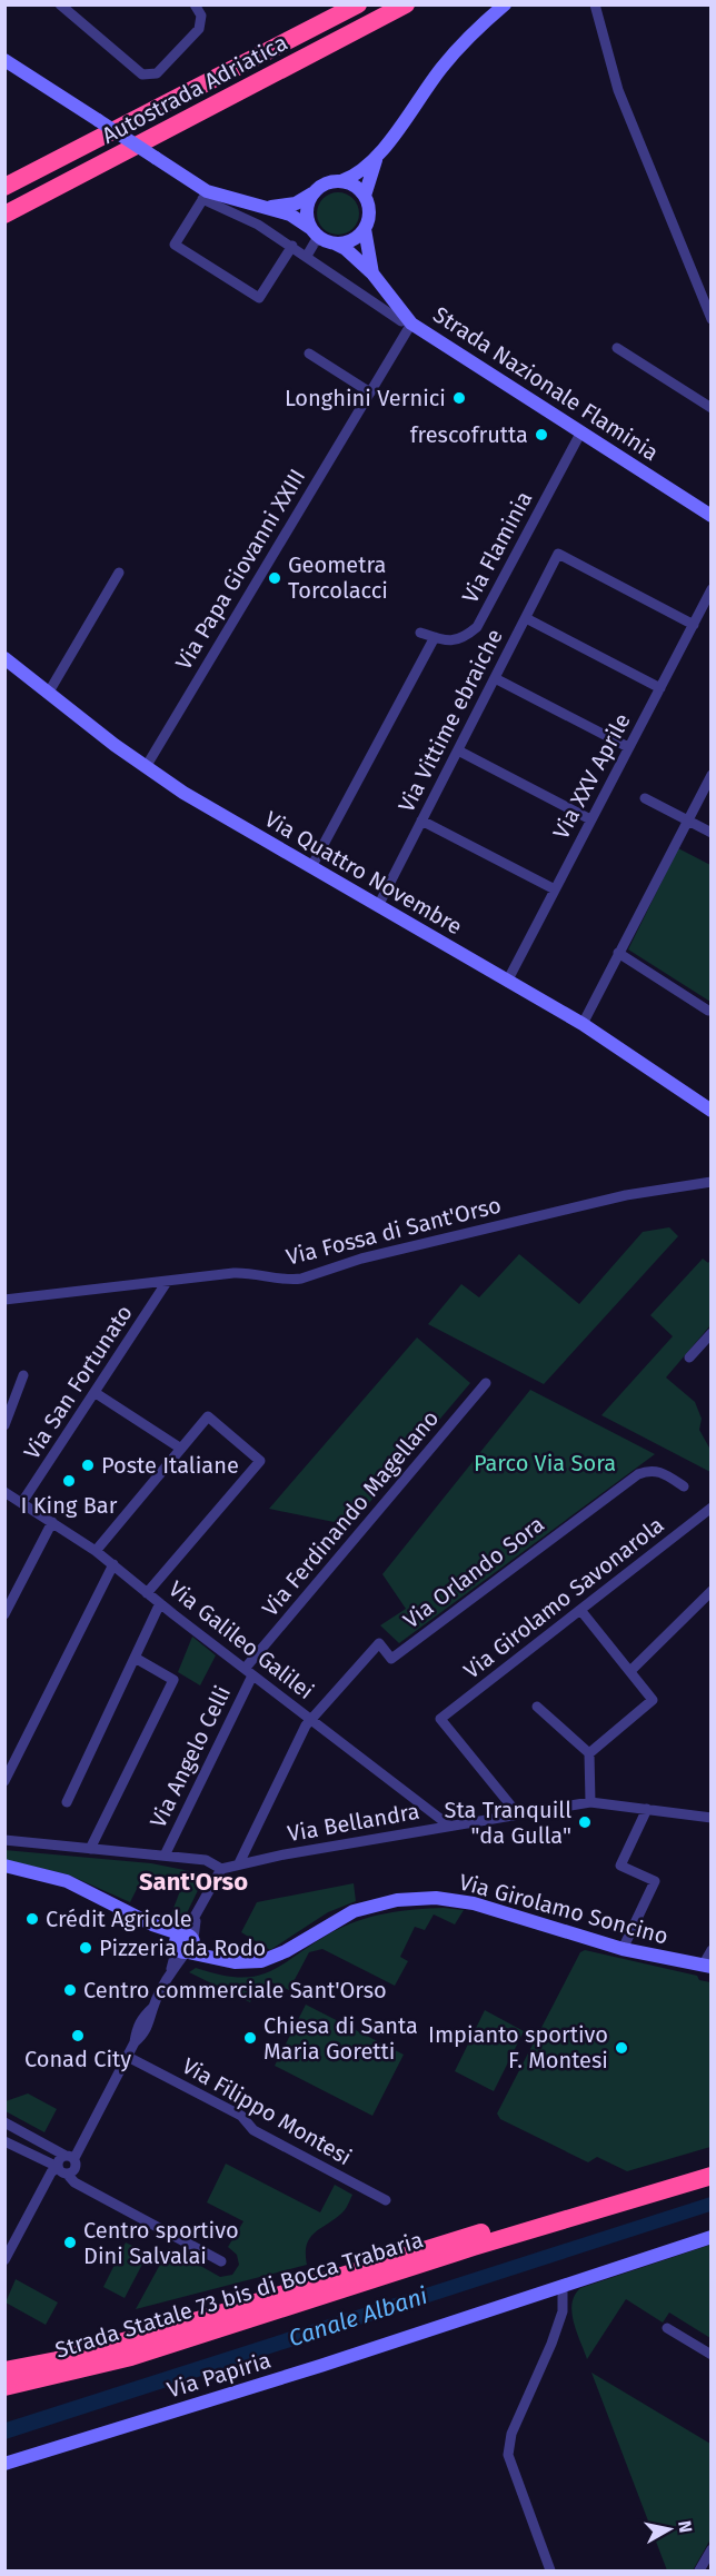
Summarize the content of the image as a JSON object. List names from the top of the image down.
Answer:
{
  "streets": {
    "highway": ["Autostrada Adriatica", "Strada Statale 73 bis di Bocca Trabaria"],
    "main road": [
      "Strada Nazionale Flaminia",
      "Via Quattro Novembre",
      "Via Girolamo Soncino",
      "Via Papiria"
    ],
    "street": [
      "Via Flaminia",
      "Via Papa Giovanni XXIII",
      "Via Vittime ebraiche",
      "Via XXV Aprile",
      "Via Fossa di Sant'Orso",
      "Via San Fortunato",
      "Via Ferdinando Magellano",
      "Via Orlando Sora",
      "Via Girolamo Savonarola",
      "Via Galileo Galilei",
      "Via Angelo Celli",
      "Via Bellandra",
      "Via Filippo Montesi"
    ]
  },
  "crossings": [
    ["Strada Nazionale Flaminia", "Via Flaminia"],
    ["Strada Nazionale Flaminia", "Via Papa Giovanni XXIII"],
    ["Via Papa Giovanni XXIII", "Via Quattro Novembre"],
    ["Via Vittime ebraiche", "Via XXV Aprile"],
    ["Via Vittime ebraiche", "Via Quattro Novembre"],
    ["Via XXV Aprile", "Via Quattro Novembre"],
    ["Via Fossa di Sant'Orso", "Via San Fortunato"],
    ["Via San Fortunato", "Via Galileo Galilei"],
    ["Via Ferdinando Magellano", "Via Galileo Galilei"],
    ["Via Ferdinando Magellano", "Via Angelo Celli"],
    ["Via Orlando Sora", "Via Galileo Galilei"],
    ["Via Girolamo Savonarola", "Via Bellandra"],
    ["Via Galileo Galilei", "Via Angelo Celli"],
    ["Via Galileo Galilei", "Via Bellandra"]
  ],
  "districts": ["Sant'Orso"],
  "water": ["Canale Albani"],
  "parks": ["Parco Via Sora"],
  "places": [
    "Longhini Vernici",
    "frescofrutta",
    "Geometra Torcolacci",
    "Poste Italiane",
    "I King Bar",
    "Sta Tranquill \"da Gulla\"",
    "Crédit Agricole",
    "Pizzeria da Rodo",
    "Centro commerciale Sant'Orso",
    "Conad City",
    "Chiesa di Santa Maria Goretti",
    "Impianto sportivo F. Montesi",
    "Centro sportivo Dini Salvalai"
  ],
  "north": "right"
}
